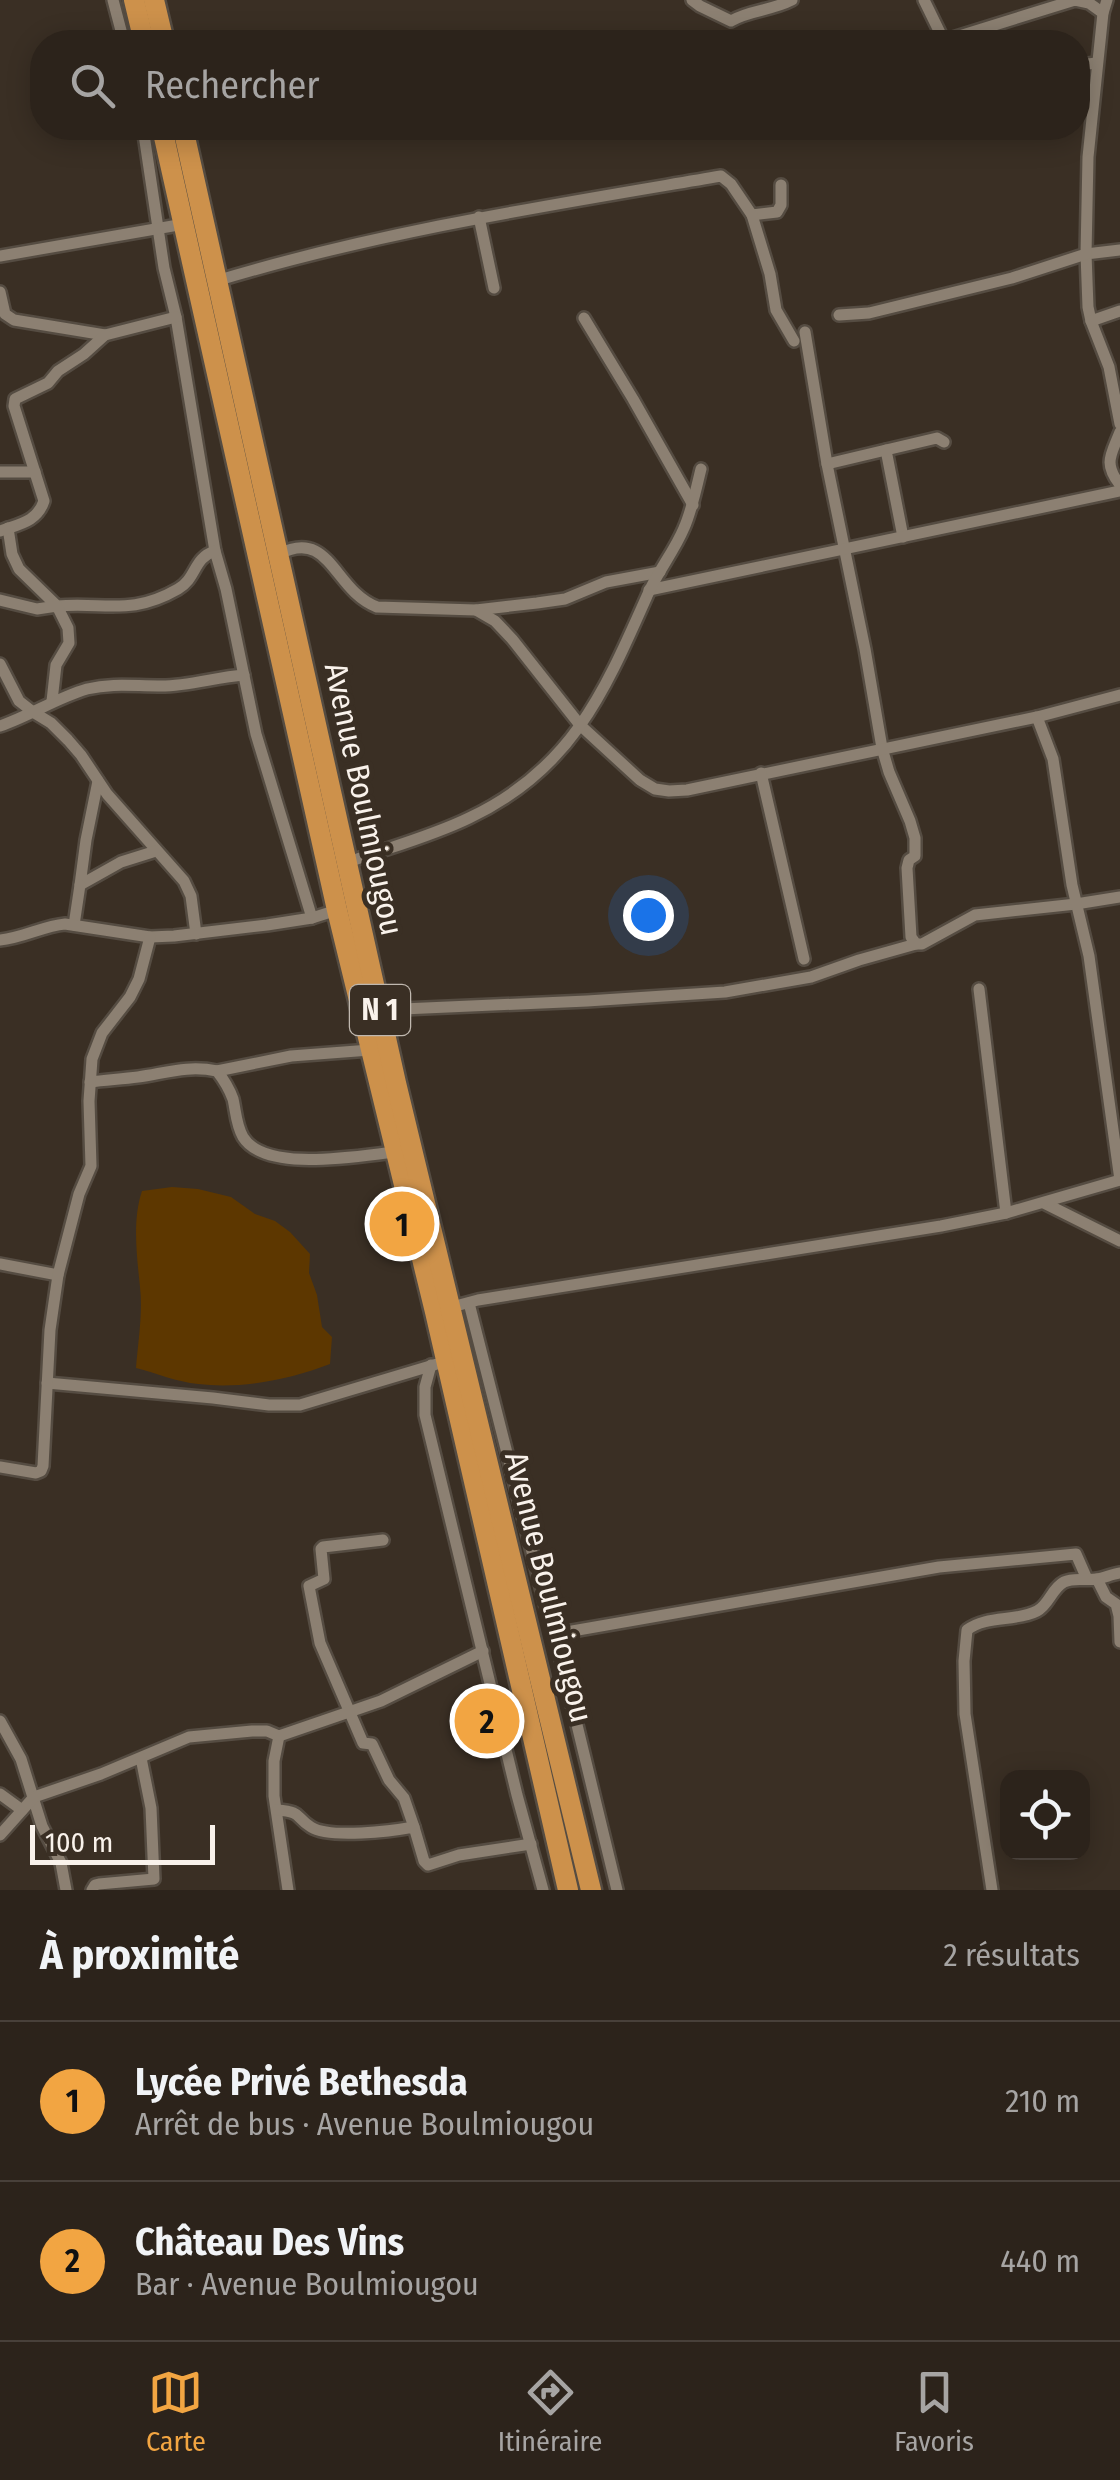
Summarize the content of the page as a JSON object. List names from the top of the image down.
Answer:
{
  "streets": {
    "highway": ["Avenue Boulmiougou", "N 1"]
  },
  "scale_bar": "100 m",
  "page": {
    "search": "Rechercher",
    "pins": ["1", "2"],
    "scale": "100 m",
    "heading": ["À proximité", "2 résultats"],
    "list": [
      {
        "mark": "1",
        "name": "Lycée Privé Bethesda",
        "note": "Arrêt de bus · Avenue Boulmiougou",
        "value": "210 m"
      },
      {
        "mark": "2",
        "name": "Château Des Vins",
        "note": "Bar · Avenue Boulmiougou",
        "value": "440 m"
      }
    ],
    "nav": ["Carte", "Itinéraire", "Favoris"]
  }
}
